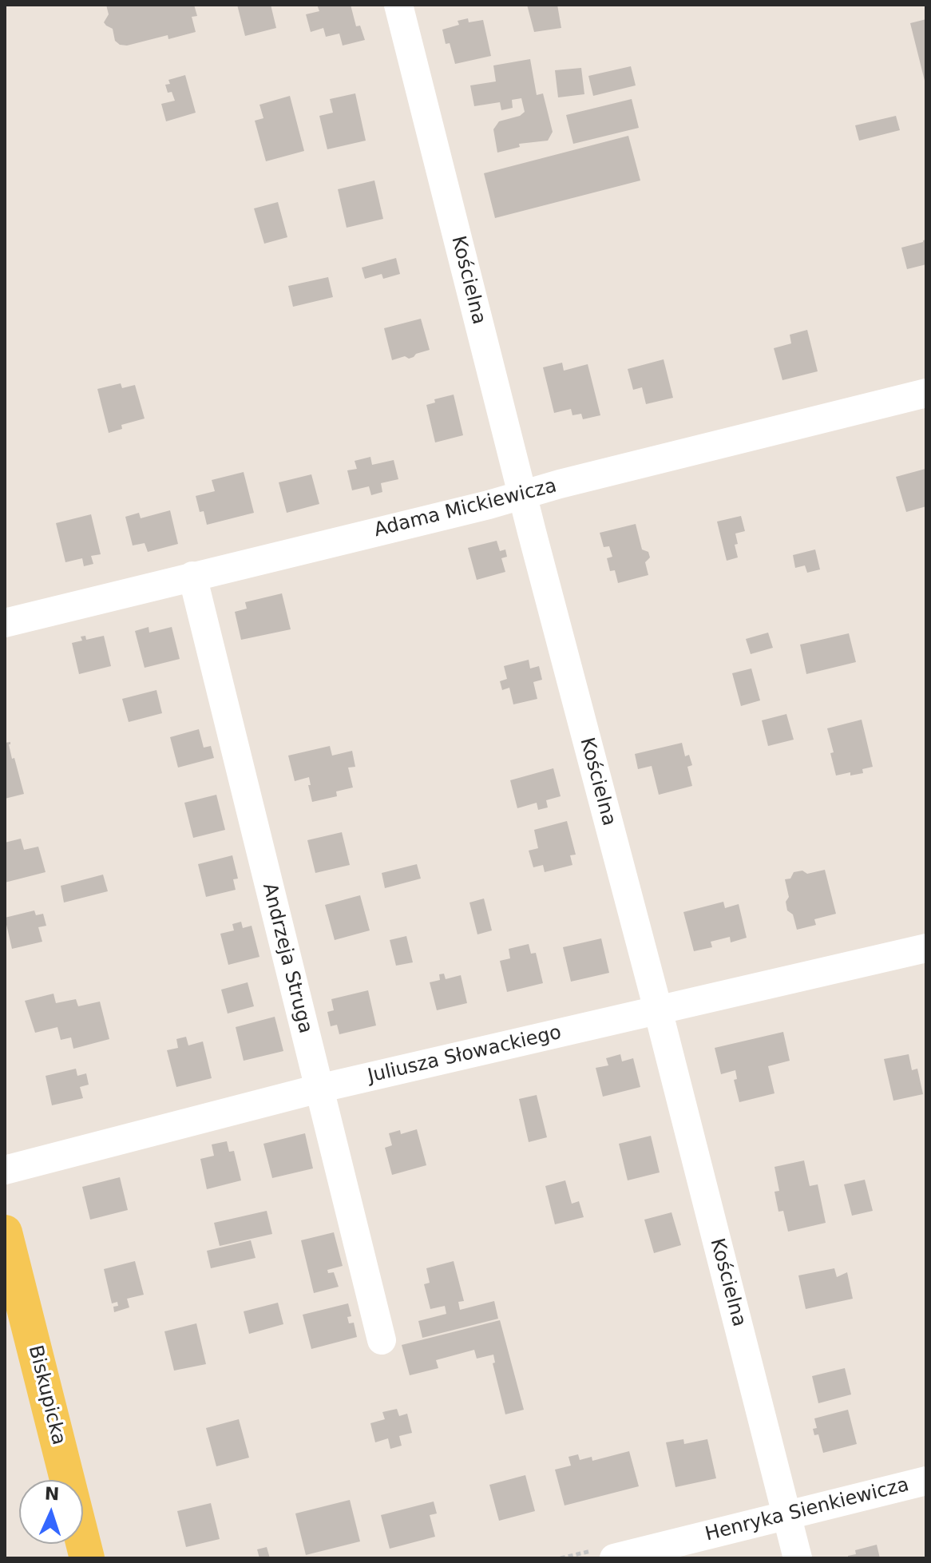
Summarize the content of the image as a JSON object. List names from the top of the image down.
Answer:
{
  "streets": {
    "main road": ["Biskupicka"],
    "street": [
      "Kościelna",
      "Adama Mickiewicza",
      "Andrzeja Struga",
      "Juliusza Słowackiego",
      "Henryka Sienkiewicza"
    ]
  },
  "crossings": [
    ["Kościelna", "Adama Mickiewicza"],
    ["Kościelna", "Juliusza Słowackiego"],
    ["Kościelna", "Henryka Sienkiewicza"],
    ["Adama Mickiewicza", "Andrzeja Struga"],
    ["Andrzeja Struga", "Juliusza Słowackiego"]
  ],
  "north": "top"
}
